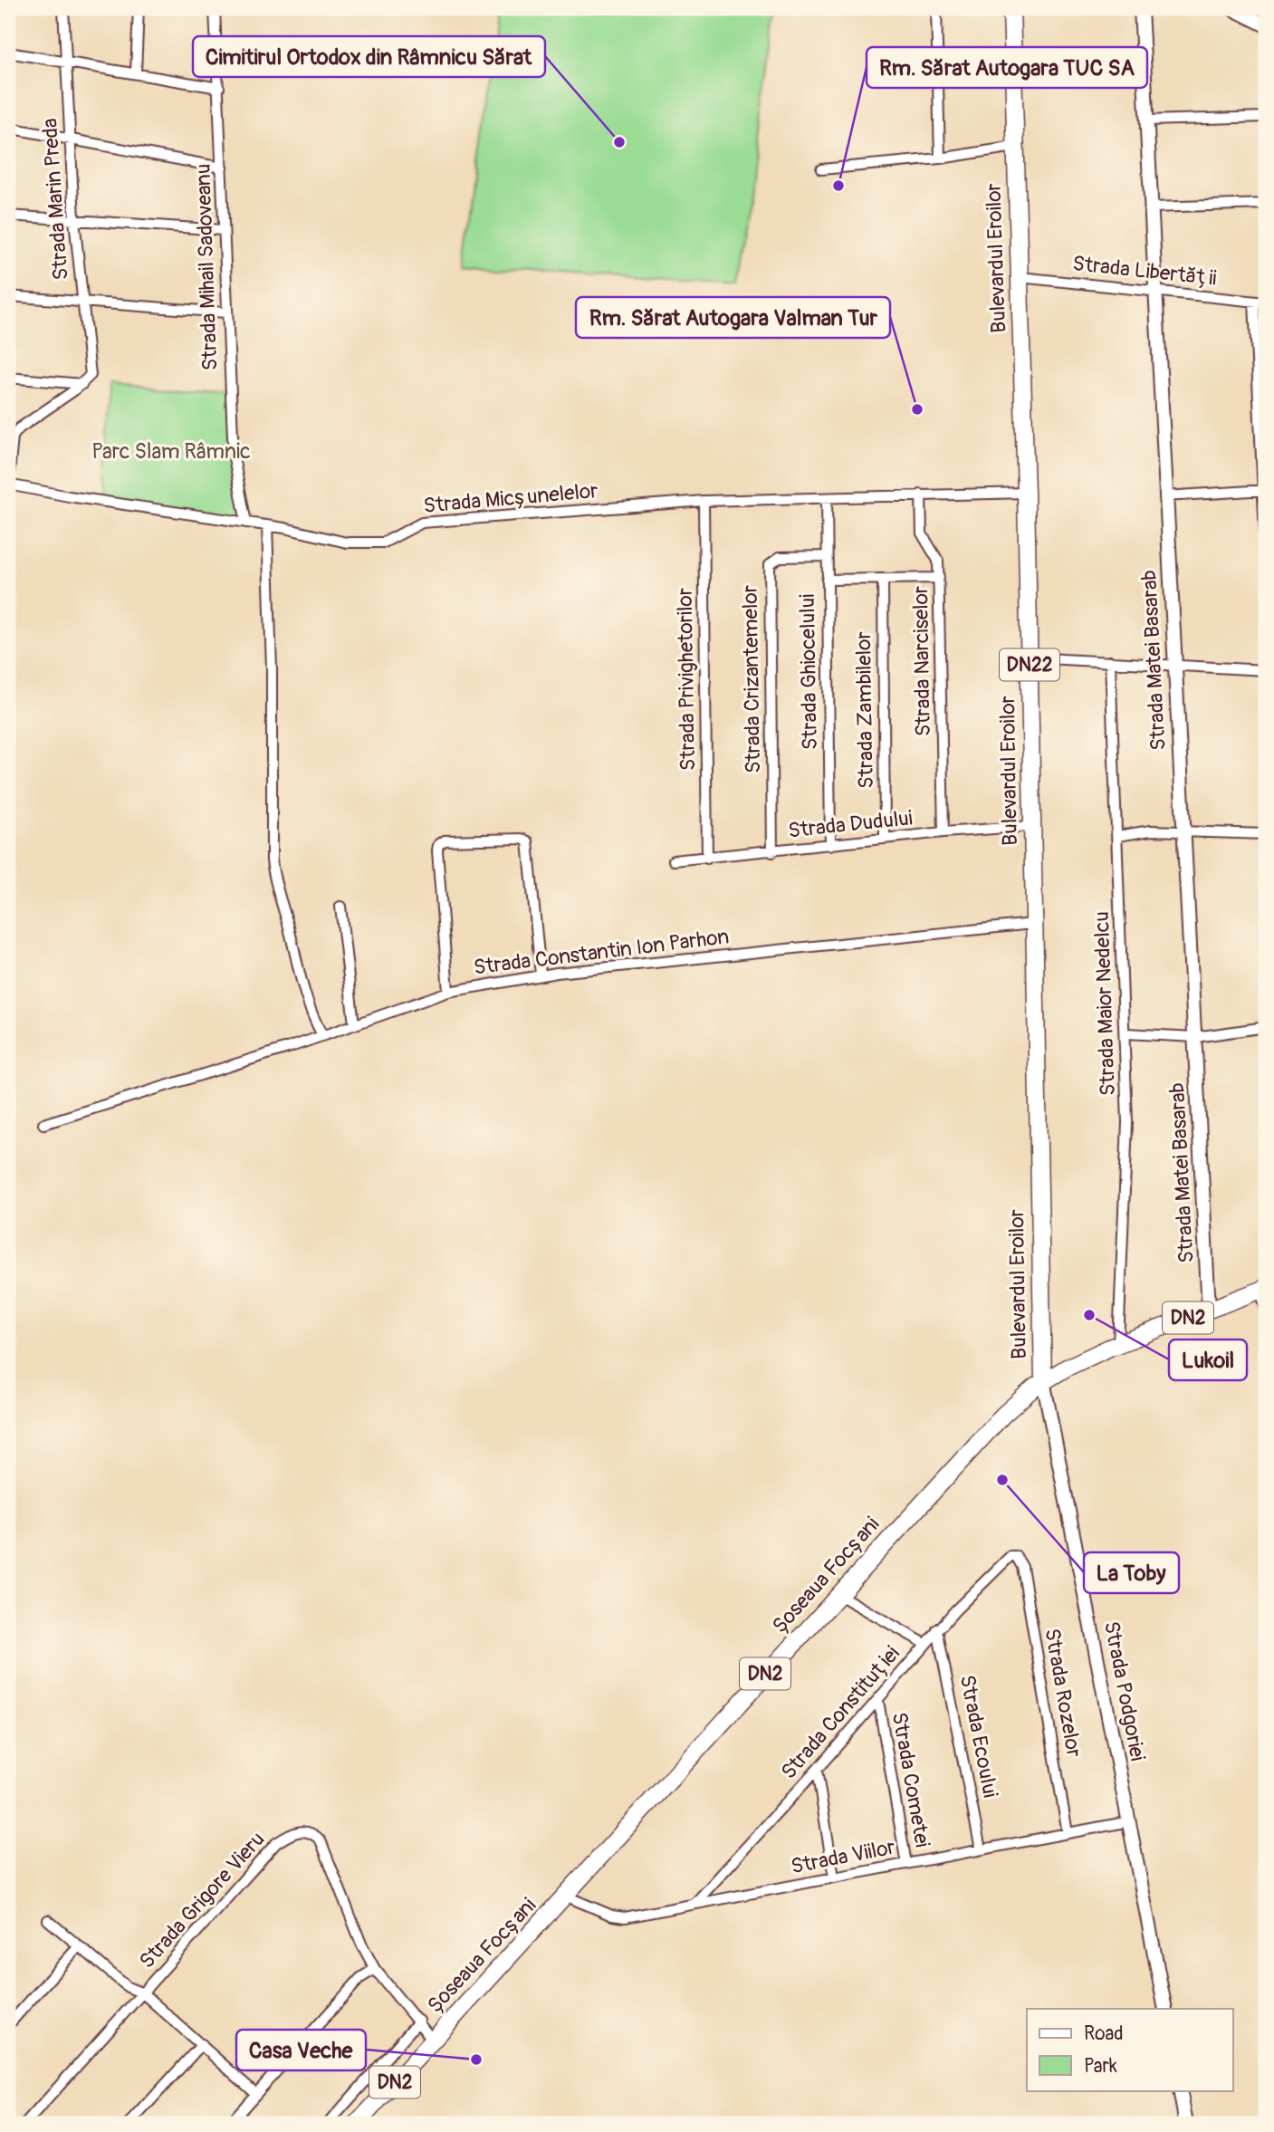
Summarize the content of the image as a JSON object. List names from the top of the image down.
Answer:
{
  "streets": {
    "main road": [
      "Bulevardul Eroilor",
      "DN22",
      "DN2",
      "Șoseaua Focșani"
    ],
    "street": [
      "Strada Marin Preda",
      "Strada Mihail Sadoveanu",
      "Strada Libertății",
      "Strada Micșunelelor",
      "Strada Matei Basarab",
      "Strada Narciselor",
      "Strada Ghiocelului",
      "Strada Privighetorilor",
      "Strada Crizantemelor",
      "Strada Zambilelor",
      "Strada Dudului",
      "Strada Constantin Ion Parhon",
      "Strada Maior Nedelcu",
      "Strada Podgoriei",
      "Strada Rozelor",
      "Strada Constituției",
      "Strada Ecoului",
      "Strada Cometei",
      "Strada Viilor",
      "Strada Grigore Vieru"
    ]
  },
  "crossings": [
    ["Bulevardul Eroilor", "Strada Libertății"],
    ["Bulevardul Eroilor", "Strada Micșunelelor"],
    ["Bulevardul Eroilor", "Strada Dudului"],
    ["Bulevardul Eroilor", "Strada Constantin Ion Parhon"],
    ["Bulevardul Eroilor", "Șoseaua Focșani"],
    ["Bulevardul Eroilor", "Strada Podgoriei"],
    ["Strada Mihail Sadoveanu", "Strada Micșunelelor"],
    ["Strada Libertății", "Strada Matei Basarab"],
    ["Strada Micșunelelor", "Strada Narciselor"],
    ["Strada Micșunelelor", "Strada Ghiocelului"],
    ["Strada Micșunelelor", "Strada Privighetorilor"],
    ["Strada Matei Basarab", "Șoseaua Focșani"],
    ["Strada Narciselor", "Strada Dudului"],
    ["Strada Ghiocelului", "Strada Crizantemelor"],
    ["Strada Ghiocelului", "Strada Dudului"],
    ["Strada Privighetorilor", "Strada Dudului"],
    ["Strada Crizantemelor", "Strada Dudului"],
    ["Strada Zambilelor", "Strada Dudului"],
    ["Strada Maior Nedelcu", "Șoseaua Focșani"],
    ["Șoseaua Focșani", "Strada Podgoriei"],
    ["Șoseaua Focșani", "Strada Viilor"],
    ["Șoseaua Focșani", "Strada Grigore Vieru"],
    ["Strada Podgoriei", "Strada Viilor"],
    ["Strada Rozelor", "Strada Constituției"],
    ["Strada Rozelor", "Strada Viilor"],
    ["Strada Constituției", "Strada Ecoului"],
    ["Strada Constituției", "Strada Cometei"],
    ["Strada Constituției", "Strada Viilor"],
    ["Strada Ecoului", "Strada Viilor"],
    ["Strada Cometei", "Strada Viilor"]
  ],
  "parks": ["Parc Slam Râmnic"],
  "places": [
    "Cimitirul Ortodox din Râmnicu Sărat",
    "Rm. Sărat Autogara TUC SA",
    "Rm. Sărat Autogara Valman Tur",
    "Lukoil",
    "La Toby",
    "Casa Veche"
  ],
  "legend": ["Road", "Park"]
}
